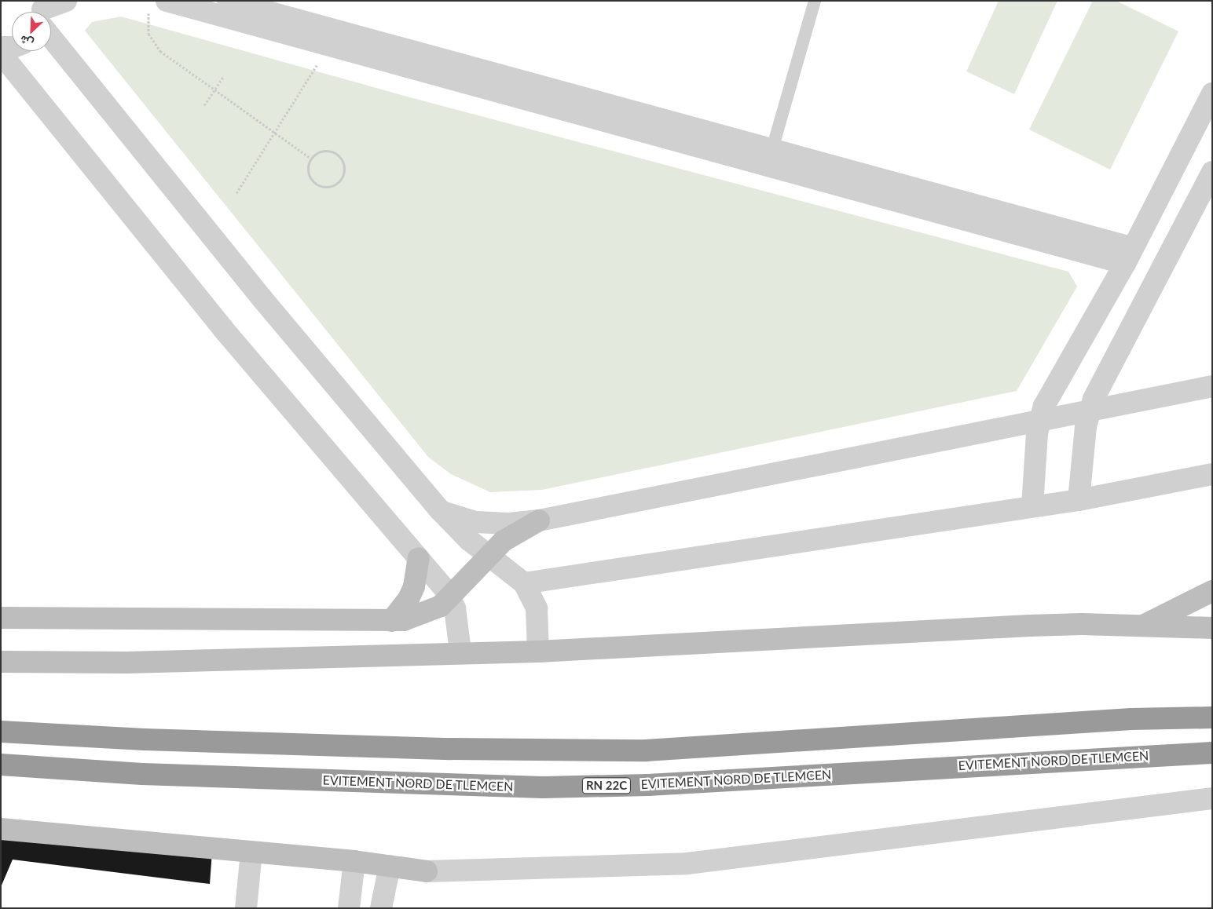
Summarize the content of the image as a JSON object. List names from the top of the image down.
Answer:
{
  "streets": {
    "highway": ["EVITEMENT NORD DE TLEMCEN", "RN 22C"]
  },
  "north": "bottom left"
}
